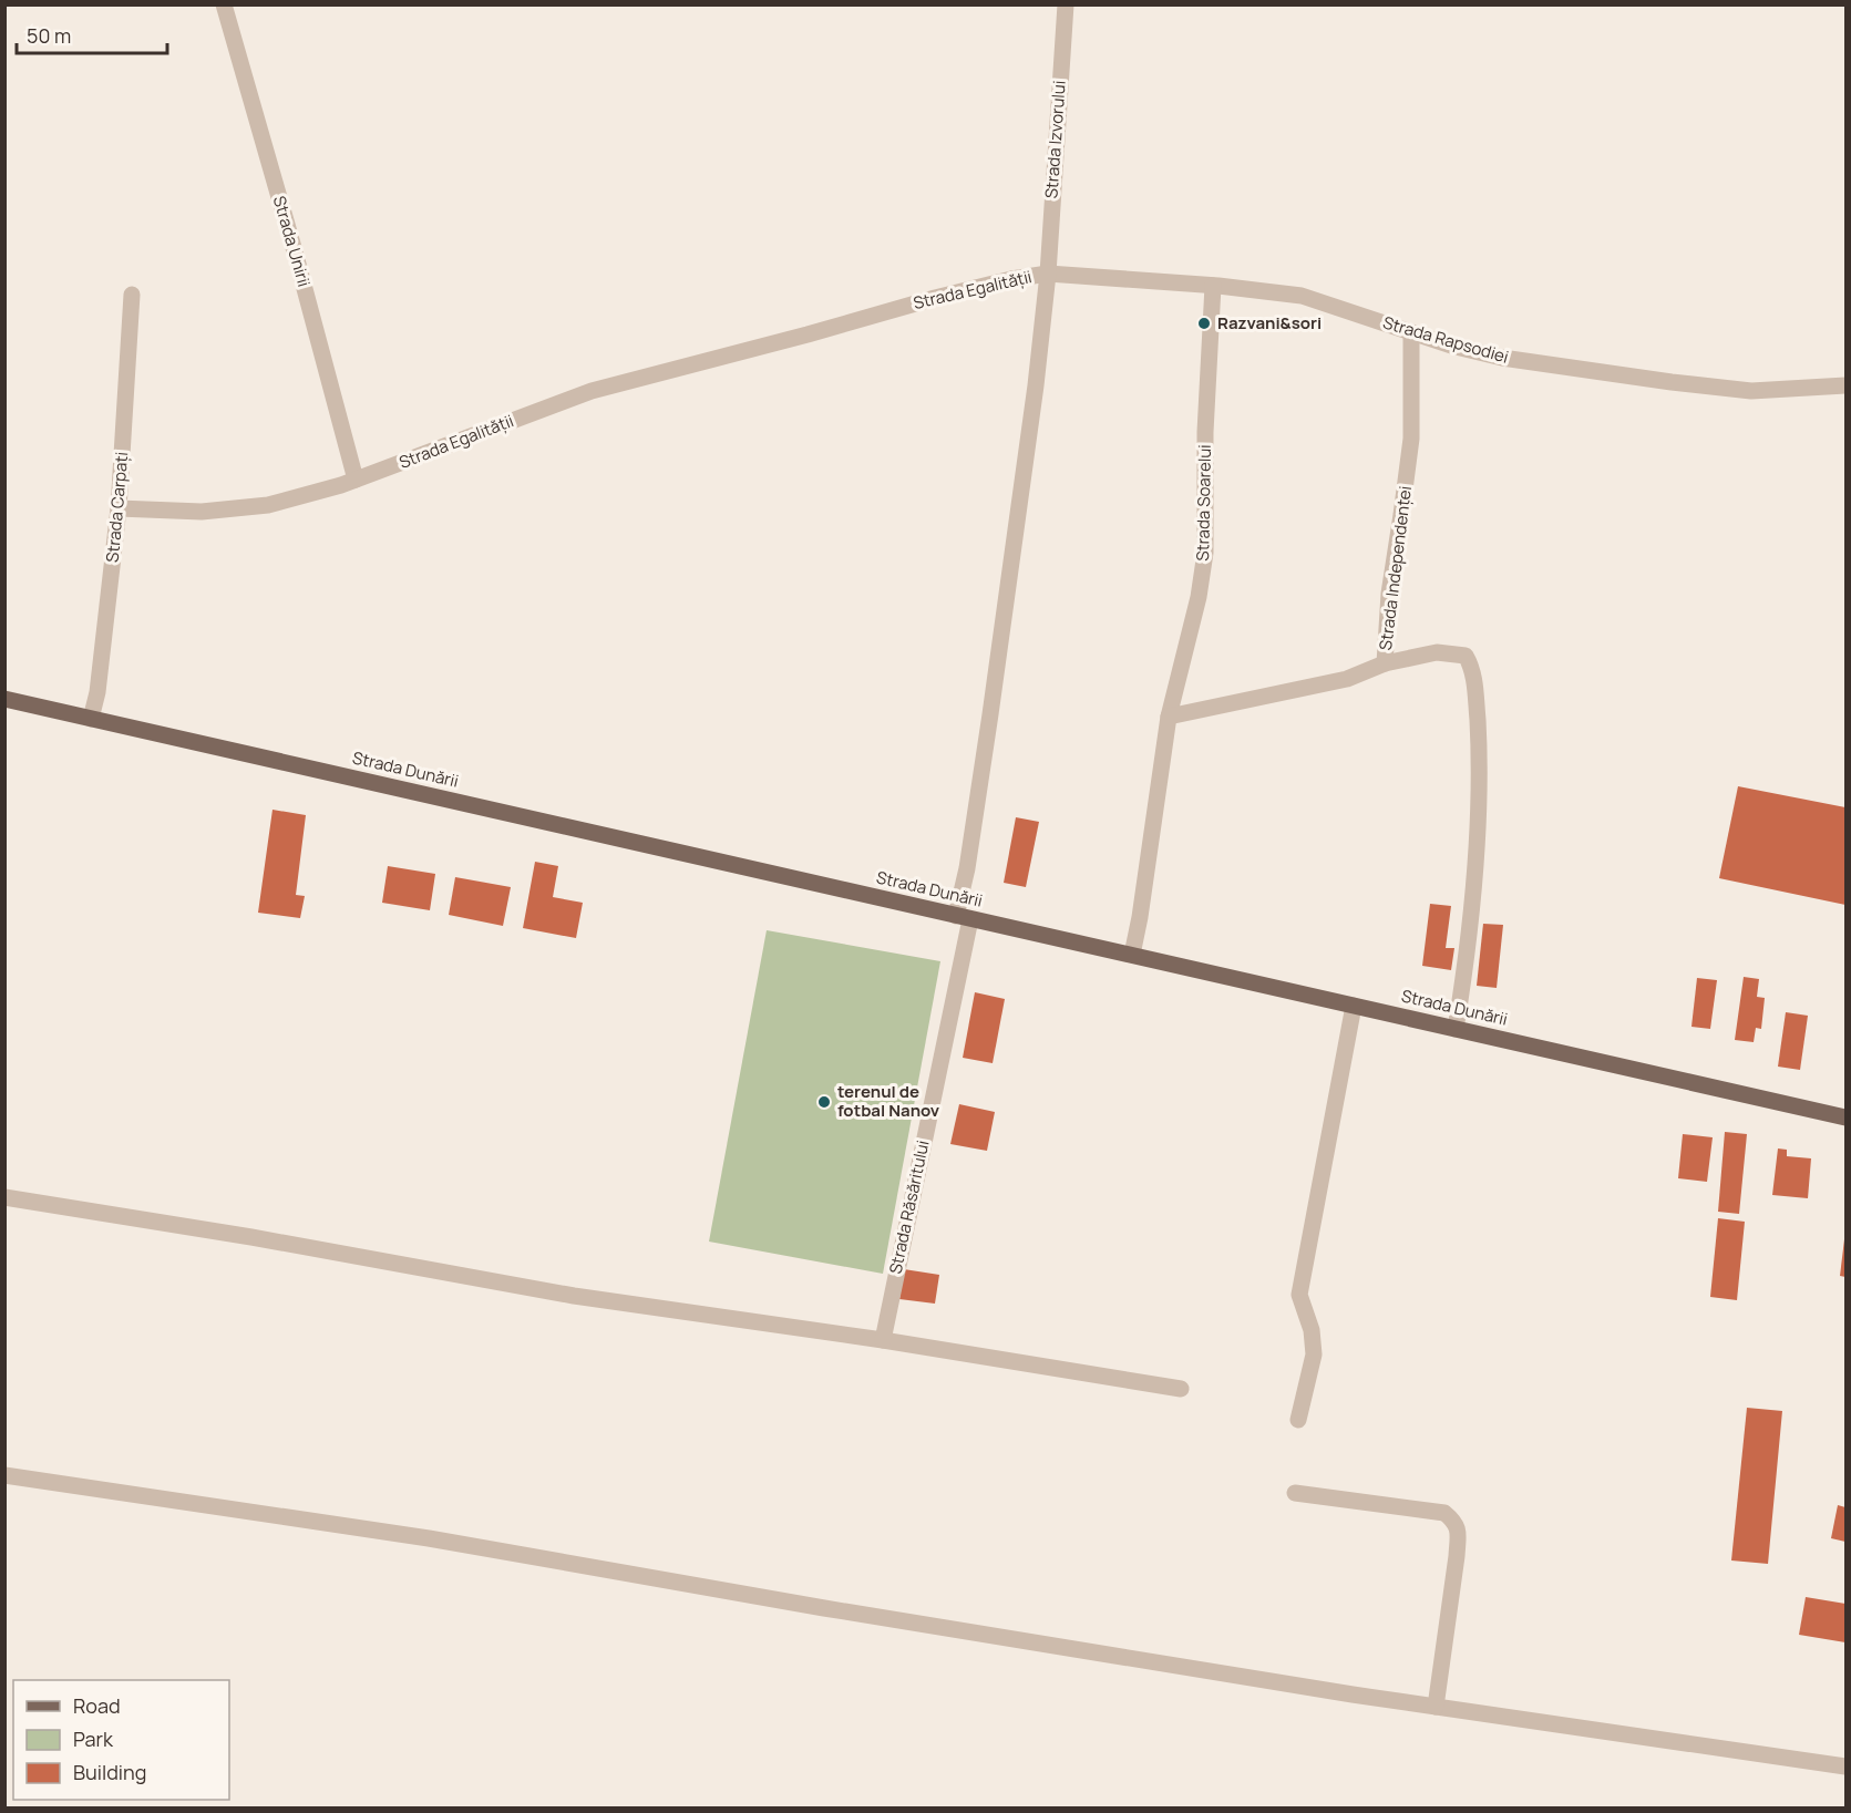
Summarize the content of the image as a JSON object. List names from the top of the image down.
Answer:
{
  "streets": {
    "main road": ["Strada Dunării"],
    "street": [
      "Strada Izvorului",
      "Strada Unirii",
      "Strada Egalității",
      "Strada Rapsodiei",
      "Strada Soarelui",
      "Strada Carpați",
      "Strada Independenței",
      "Strada Răsăritului"
    ]
  },
  "crossings": [
    ["Strada Izvorului", "Strada Egalității"],
    ["Strada Izvorului", "Strada Rapsodiei"],
    ["Strada Unirii", "Strada Egalității"],
    ["Strada Egalității", "Strada Rapsodiei"],
    ["Strada Egalității", "Strada Carpați"],
    ["Strada Egalității", "Strada Dunării"],
    ["Strada Egalității", "Strada Răsăritului"],
    ["Strada Rapsodiei", "Strada Soarelui"],
    ["Strada Rapsodiei", "Strada Independenței"],
    ["Strada Soarelui", "Strada Dunării"],
    ["Strada Carpați", "Strada Dunării"],
    ["Strada Independenței", "Strada Dunării"],
    ["Strada Dunării", "Strada Răsăritului"]
  ],
  "places": ["Razvani&sori", "terenul de fotbal Nanov"],
  "legend": ["Road", "Park", "Building"],
  "scale_bar": "50 m"
}
